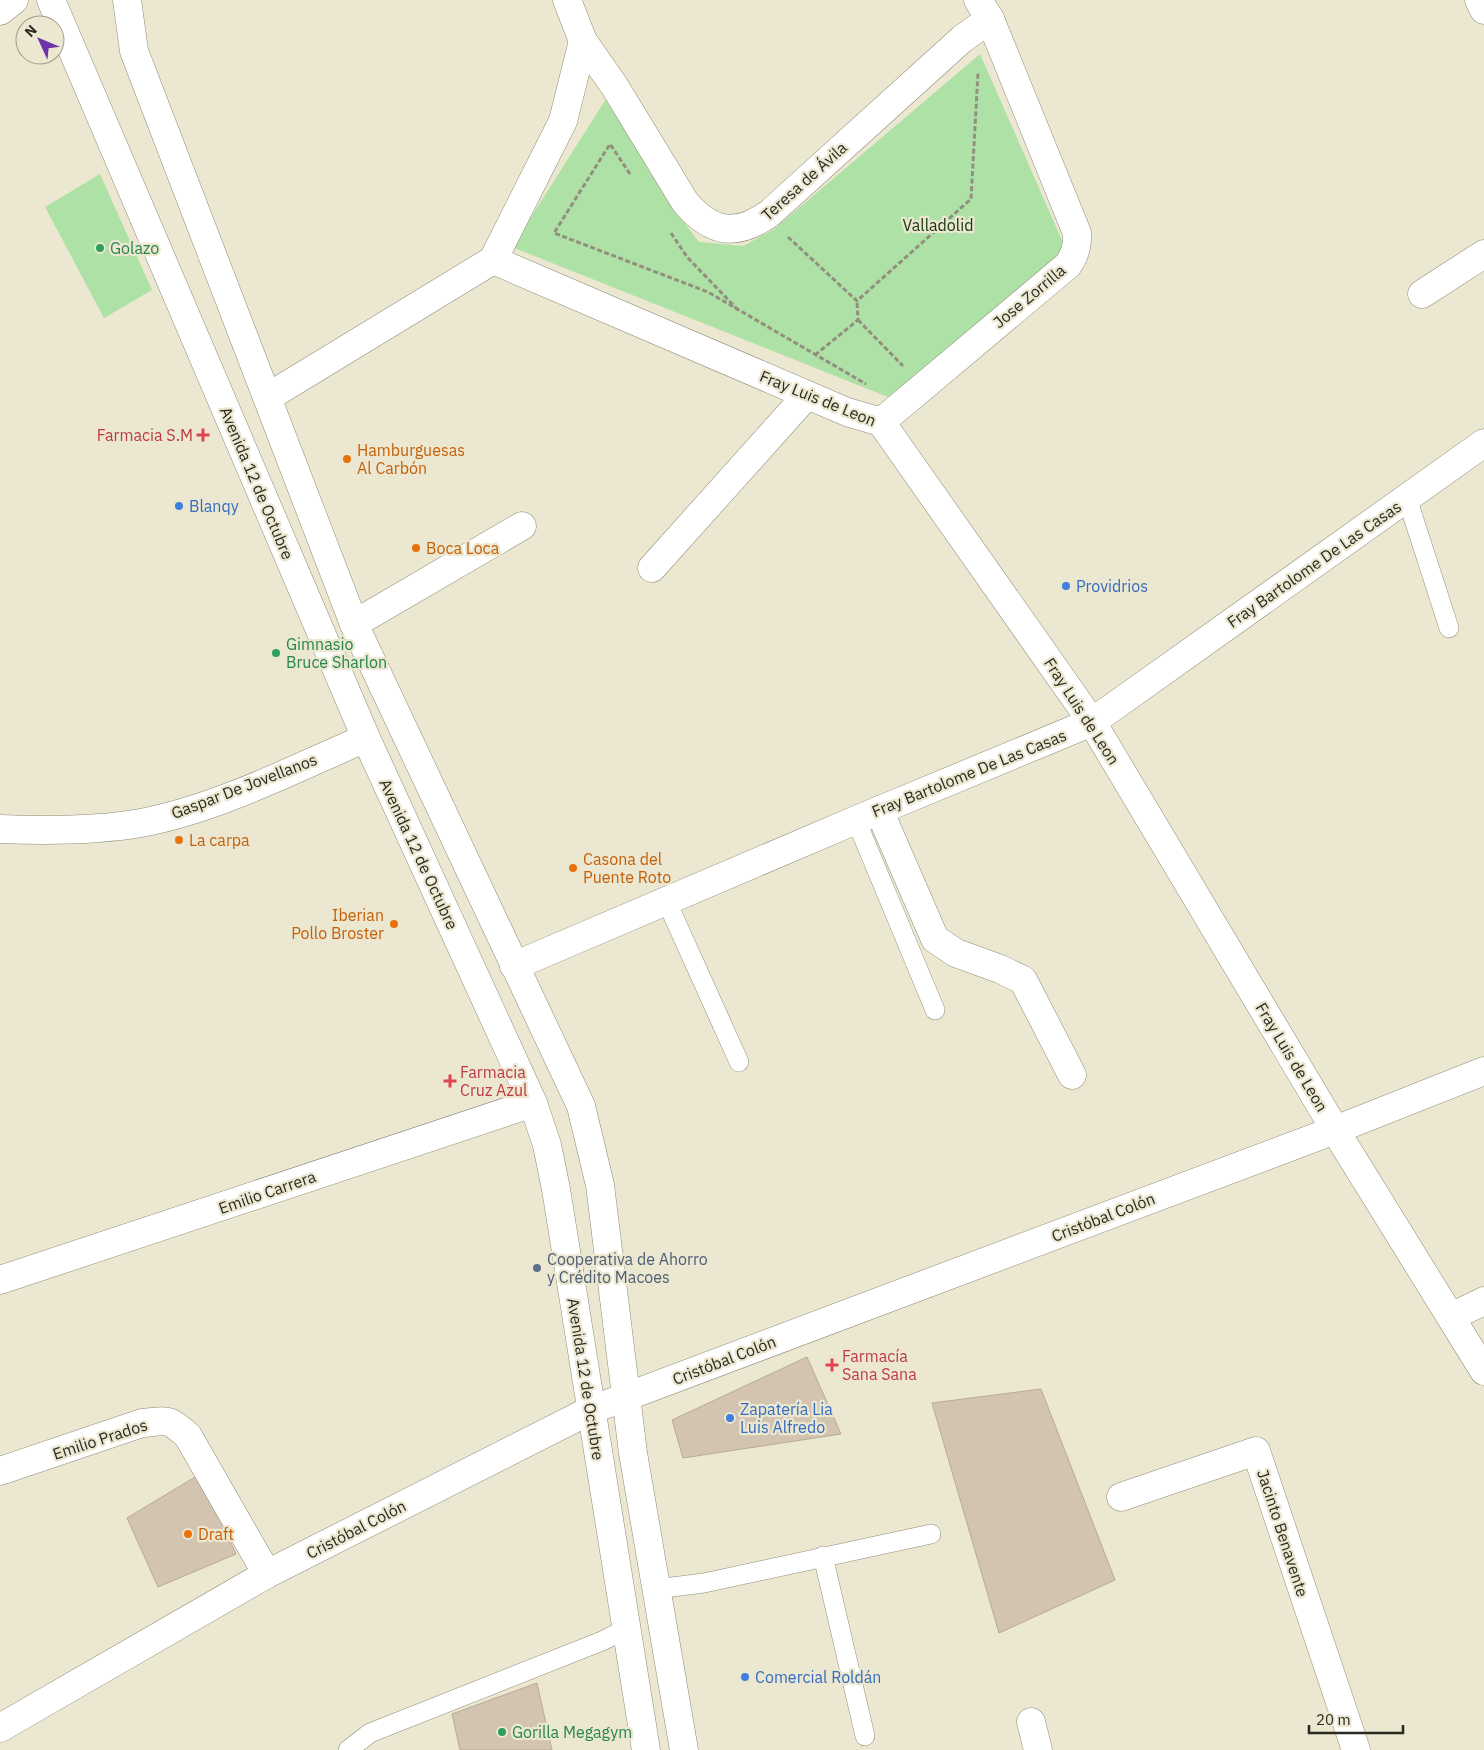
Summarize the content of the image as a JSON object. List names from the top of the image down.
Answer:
{
  "streets": {
    "street": [
      "Teresa de Ávila",
      "Jose Zorrilla",
      "Fray Luis de Leon",
      "Avenida 12 de Octubre",
      "Fray Bartolome De Las Casas",
      "Gaspar De Jovellanos",
      "Emilio Carrera",
      "Cristóbal Colón",
      "Emilio Prados",
      "Jacinto Benavente"
    ]
  },
  "crossings": [
    ["Teresa de Ávila", "Jose Zorrilla"],
    ["Jose Zorrilla", "Fray Luis de Leon"],
    ["Fray Luis de Leon", "Fray Bartolome De Las Casas"],
    ["Fray Luis de Leon", "Cristóbal Colón"],
    ["Avenida 12 de Octubre", "Gaspar De Jovellanos"],
    ["Avenida 12 de Octubre", "Emilio Carrera"],
    ["Avenida 12 de Octubre", "Cristóbal Colón"],
    ["Cristóbal Colón", "Emilio Prados"]
  ],
  "parks": ["Valladolid"],
  "places": {
    "other": [
      "Golazo",
      "Hamburguesas Al Carbón",
      "Blanqy",
      "Boca Loca",
      "Providrios",
      "Gimnasio Bruce Sharlon",
      "La carpa",
      "Casona del Puente Roto",
      "Iberian Pollo Broster",
      "Cooperativa de Ahorro y Crédito Macoes",
      "Zapatería Lia Luis Alfredo",
      "Draft",
      "Comercial Roldán",
      "Gorilla Megagym"
    ],
    "health": ["Farmacia S.M", "Farmacia Cruz Azul", "Farmacía Sana Sana"]
  },
  "scale_bar": "20 m",
  "north": "top left"
}
